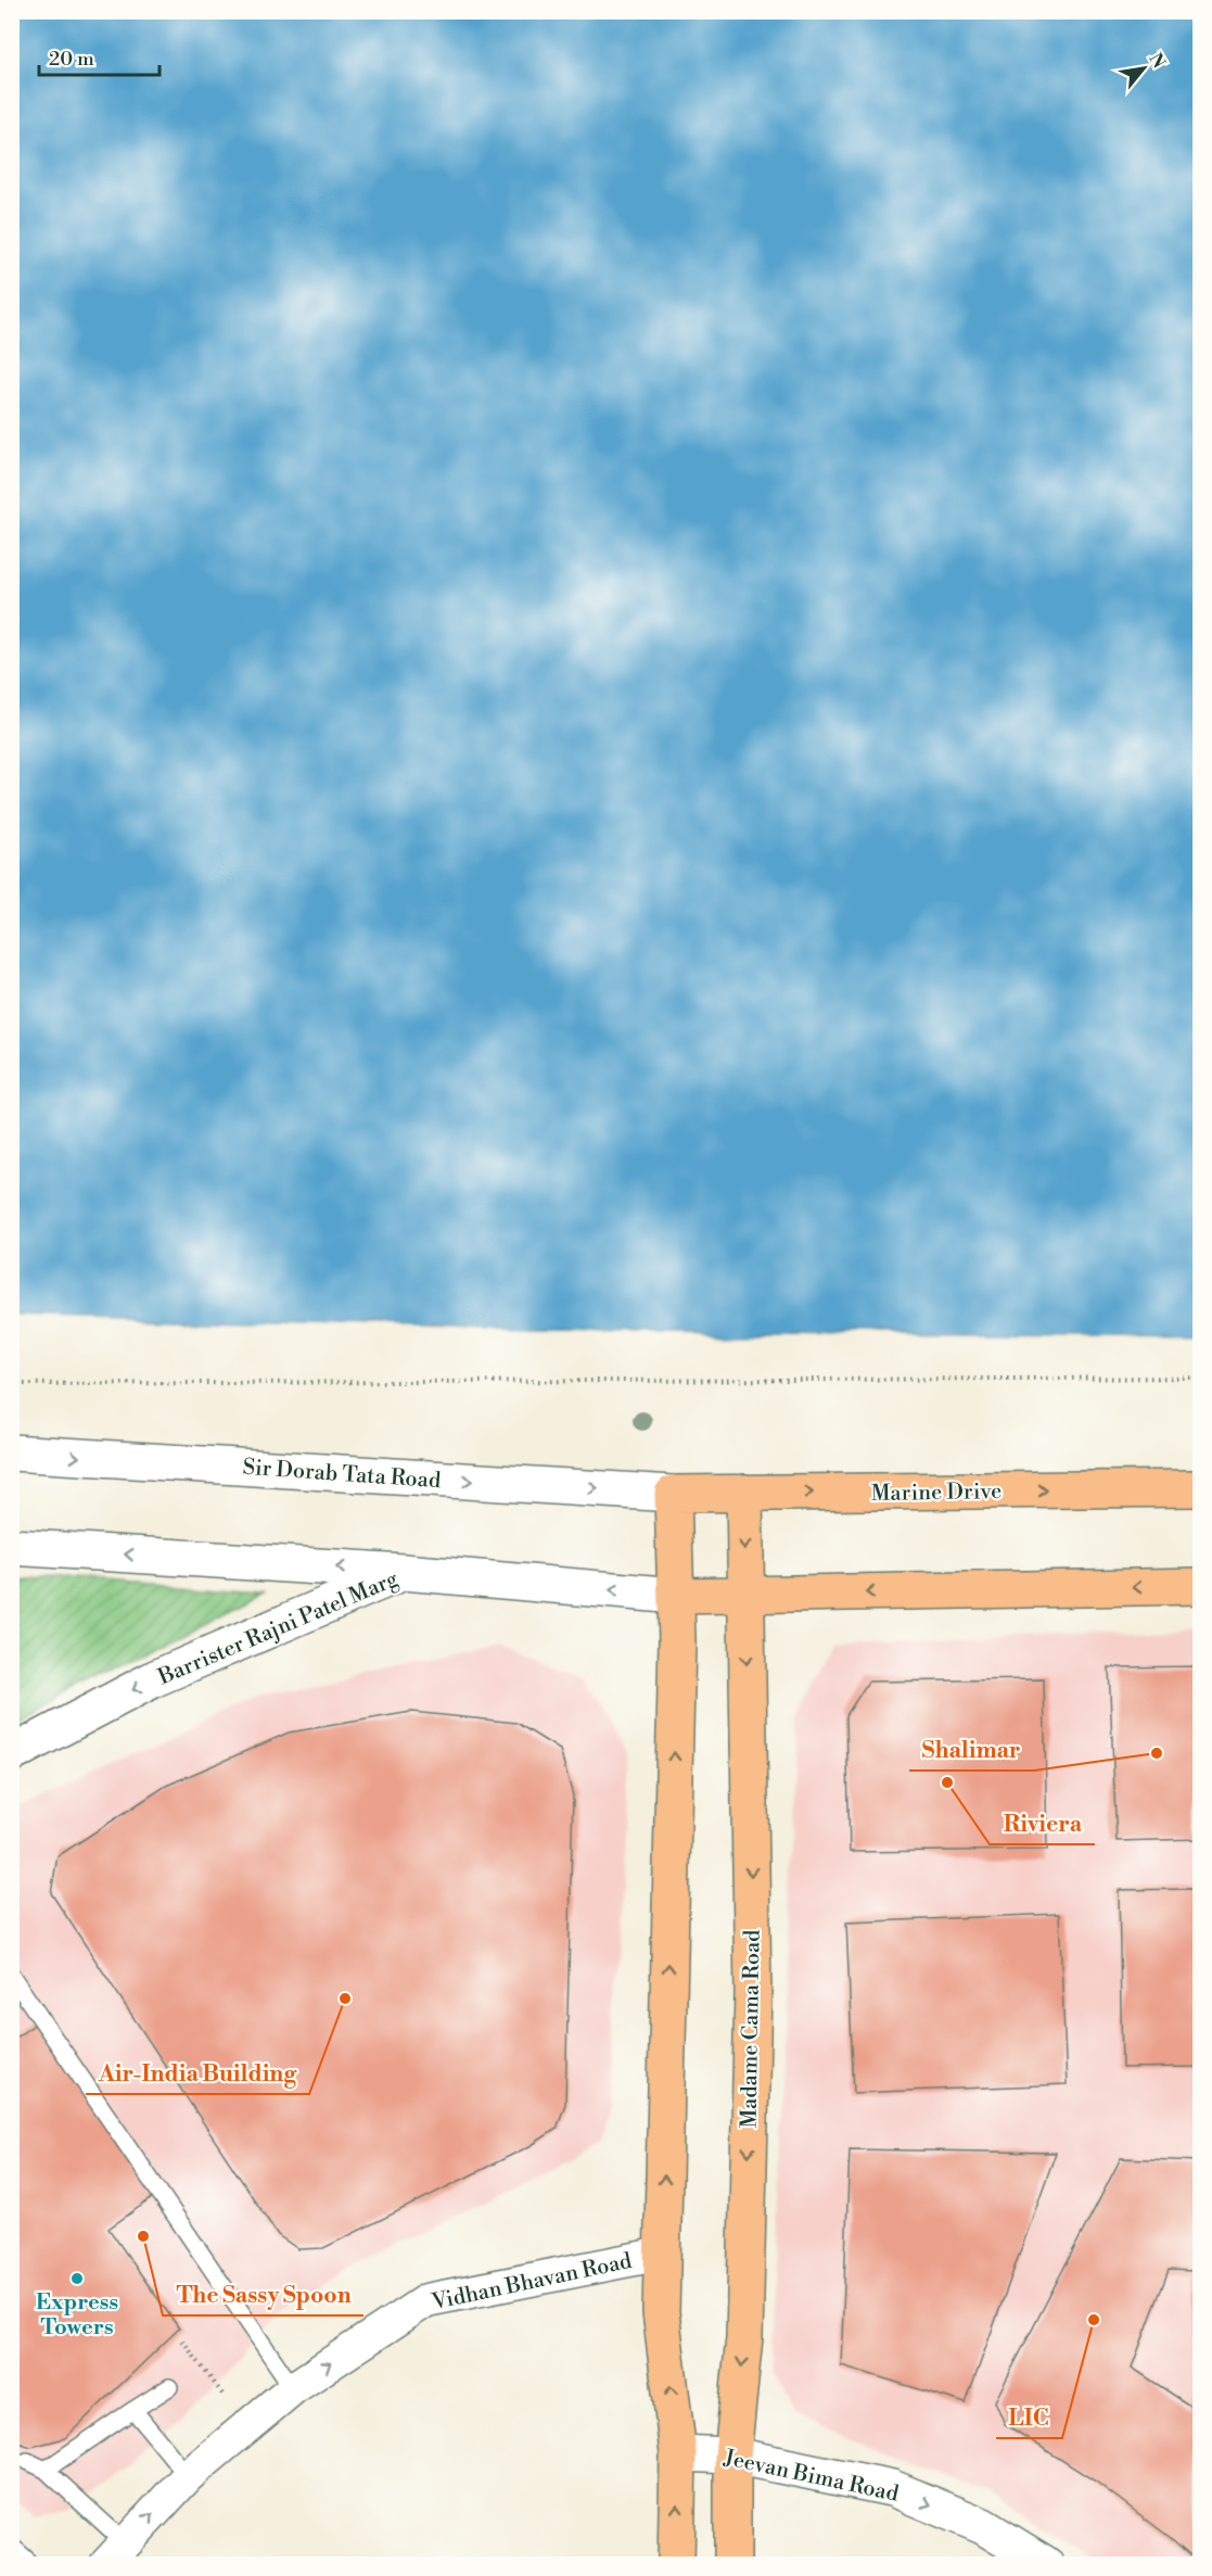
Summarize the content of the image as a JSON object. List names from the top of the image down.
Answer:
{
  "streets": {
    "main road": ["Marine Drive", "Madame Cama Road"],
    "street": [
      "Sir Dorab Tata Road",
      "Barrister Rajni Patel Marg",
      "Vidhan Bhavan Road",
      "Jeevan Bima Road"
    ]
  },
  "crossings": [
    ["Sir Dorab Tata Road", "Marine Drive"],
    ["Marine Drive", "Madame Cama Road"],
    ["Madame Cama Road", "Jeevan Bima Road"]
  ],
  "one_way": ["Vidhan Bhavan Road", "Jeevan Bima Road"],
  "places": [
    "Shalimar",
    "Riviera",
    "Air-India Building",
    "The Sassy Spoon",
    "Express Towers",
    "LIC"
  ],
  "scale_bar": "20 m",
  "north": "top right"
}
